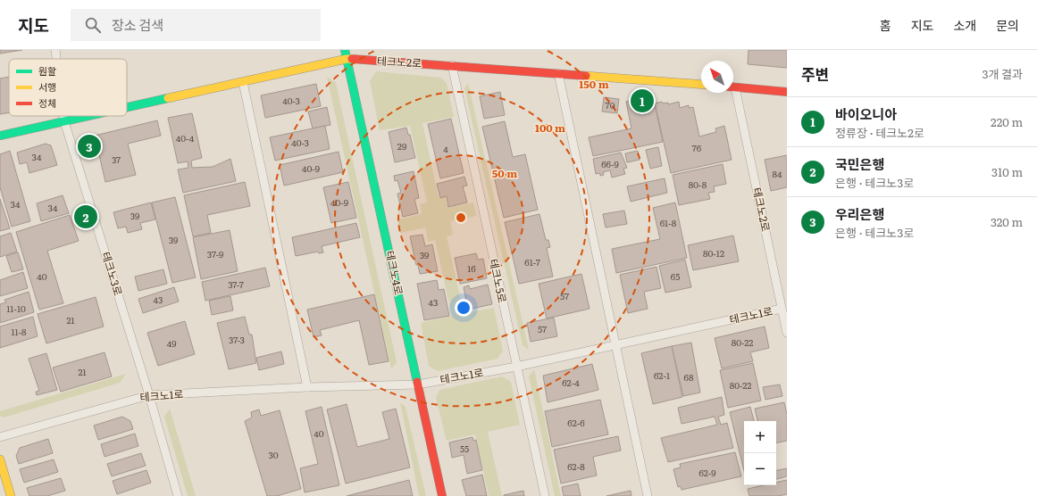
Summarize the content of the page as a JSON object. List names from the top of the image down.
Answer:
{
  "streets": {
    "main road": ["테크노2로", "테크노4로"],
    "street": ["테크노3로", "테크노5로", "테크노1로"]
  },
  "crossings": [
    ["테크노2로", "테크노4로"],
    ["테크노2로", "테크노3로"],
    ["테크노2로", "테크노5로"],
    ["테크노2로", "테크노1로"],
    ["테크노4로", "테크노1로"],
    ["테크노3로", "테크노1로"],
    ["테크노5로", "테크노1로"]
  ],
  "house_numbers": [
    "40-3",
    "70",
    "40-4",
    "40-3",
    "29",
    "76",
    "4",
    "34",
    "37",
    "66-9",
    "40-9",
    "84",
    "80-8",
    "40-9",
    "34",
    "34",
    "39",
    "61-8",
    "39",
    "80-12",
    "37-9",
    "39",
    "61-7",
    "16",
    "40",
    "65",
    "37-7",
    "57",
    "43",
    "43",
    "11-10",
    "21",
    "57",
    "11-8",
    "37-3",
    "80-22",
    "49",
    "21",
    "62-1",
    "68",
    "62-4",
    "80-22",
    "62-6",
    "40",
    "55",
    "30",
    "62-8",
    "62-9"
  ],
  "legend": ["원활", "서행", "정체"],
  "north": "top left",
  "page": {
    "header": "지도",
    "search": "장소 검색",
    "nav": [
      "홈",
      "지도",
      "소개",
      "문의"
    ],
    "heading": ["주변", "3개 결과"],
    "pins": ["1", "3", "2"],
    "list": [
      {
        "mark": "1",
        "name": "바이오니아",
        "note": "정류장 · 테크노2로",
        "value": "220 m"
      },
      {
        "mark": "2",
        "name": "국민은행",
        "note": "은행 · 테크노3로",
        "value": "310 m"
      },
      {
        "mark": "3",
        "name": "우리은행",
        "note": "은행 · 테크노3로",
        "value": "320 m"
      }
    ],
    "map_buttons": ["+", "−"]
  },
  "rings": ["150 m", "100 m", "50 m"]
}
